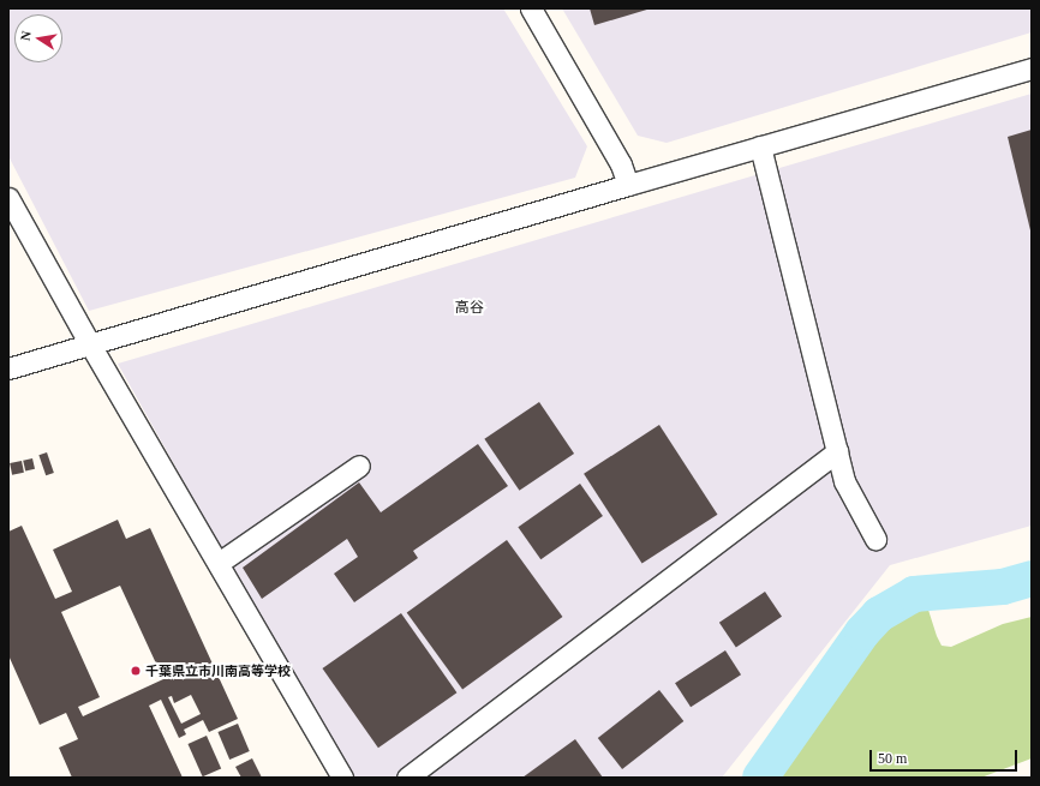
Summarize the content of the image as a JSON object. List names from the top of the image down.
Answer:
{
  "districts": ["高谷"],
  "places": ["千葉県立市川南高等学校"],
  "scale_bar": "50 m",
  "north": "left"
}
